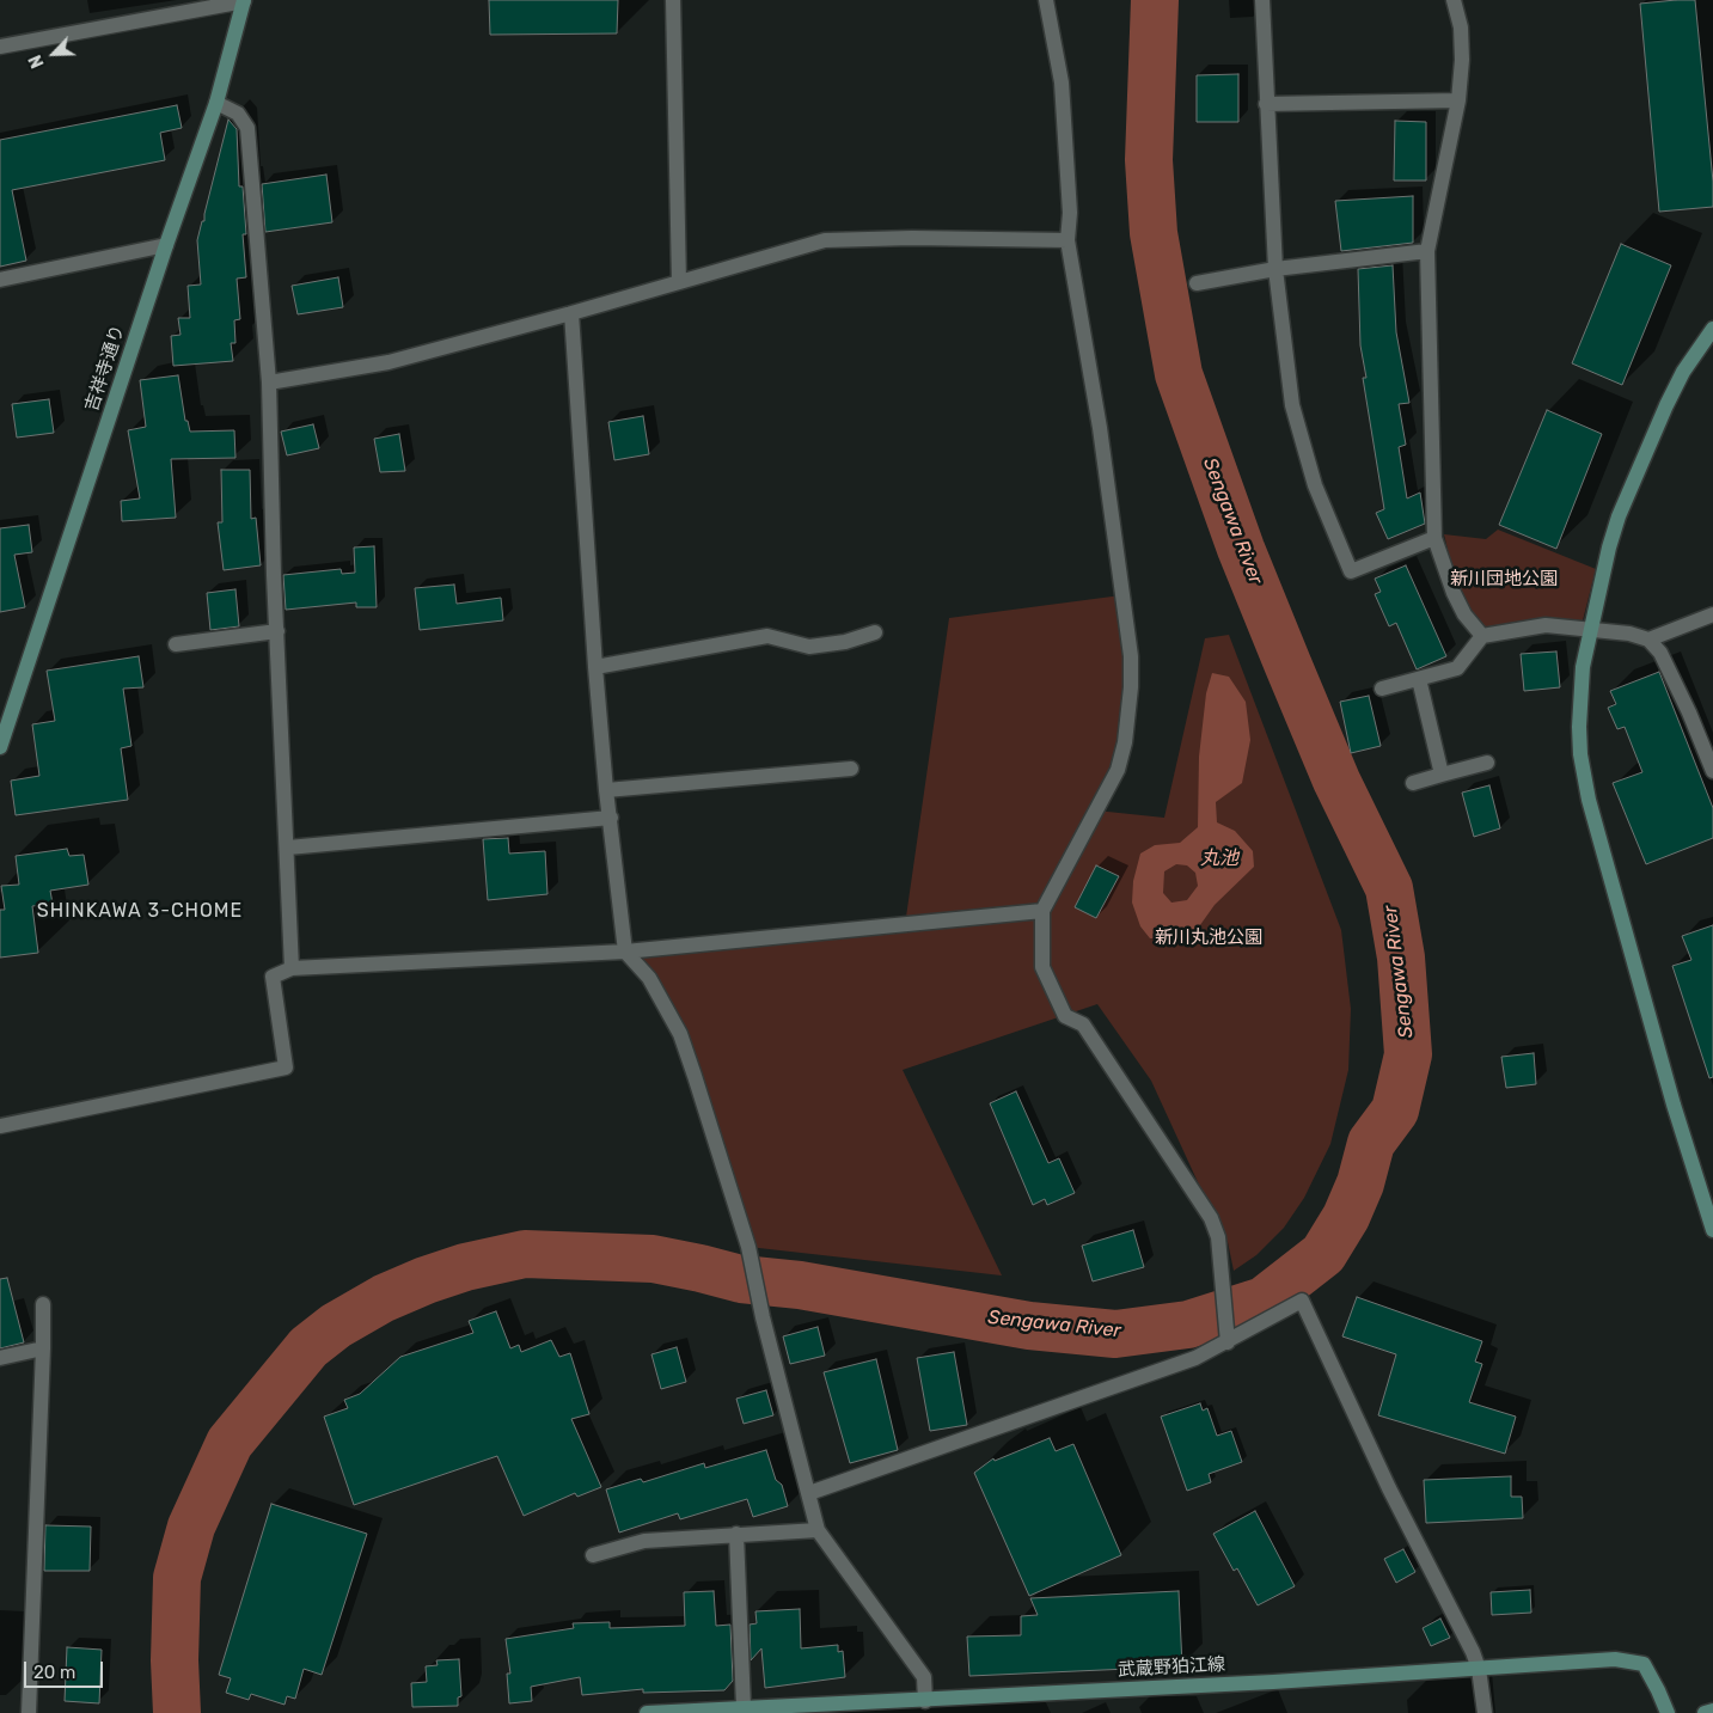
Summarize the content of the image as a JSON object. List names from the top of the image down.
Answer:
{
  "streets": {
    "main road": ["吉祥寺通り", "武蔵野狛江線"]
  },
  "districts": ["SHINKAWA 3-CHOME"],
  "water": ["Sengawa River", "丸池"],
  "parks": ["新川団地公園", "新川丸池公園"],
  "scale_bar": "20 m",
  "north": "bottom left"
}
